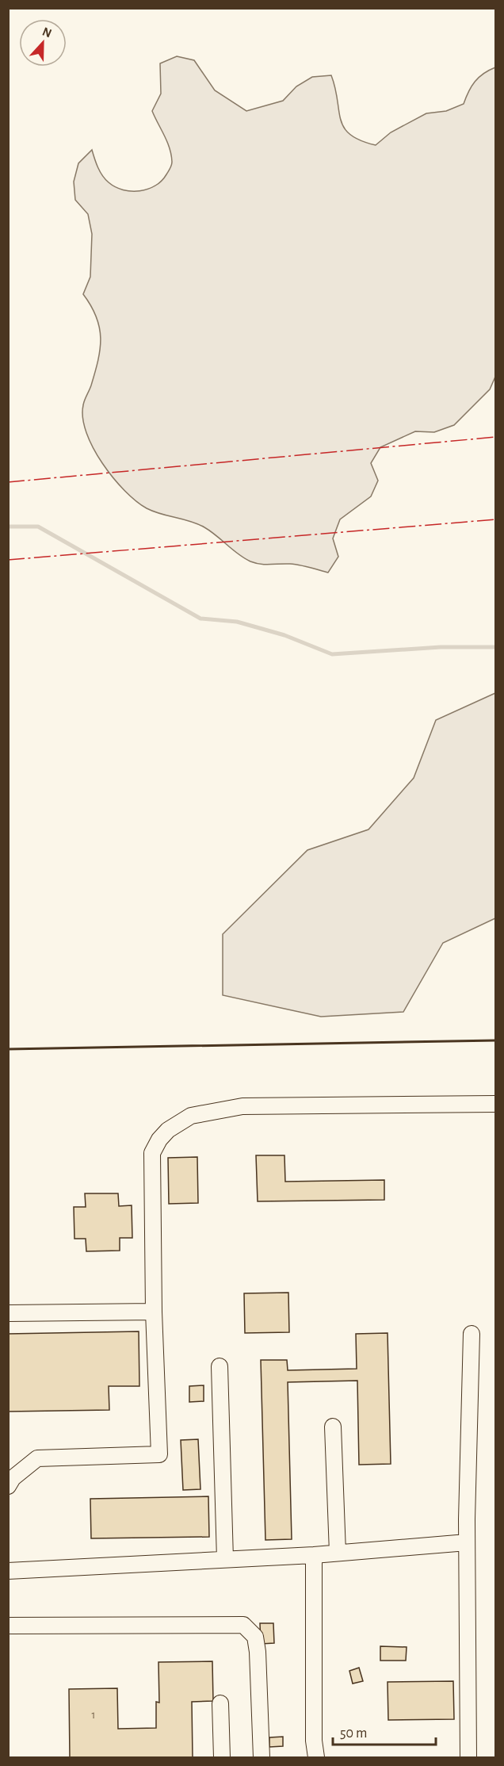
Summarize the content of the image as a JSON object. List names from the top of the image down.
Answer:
{
  "house_numbers": ["1"],
  "scale_bar": "50 m",
  "north": "top"
}
